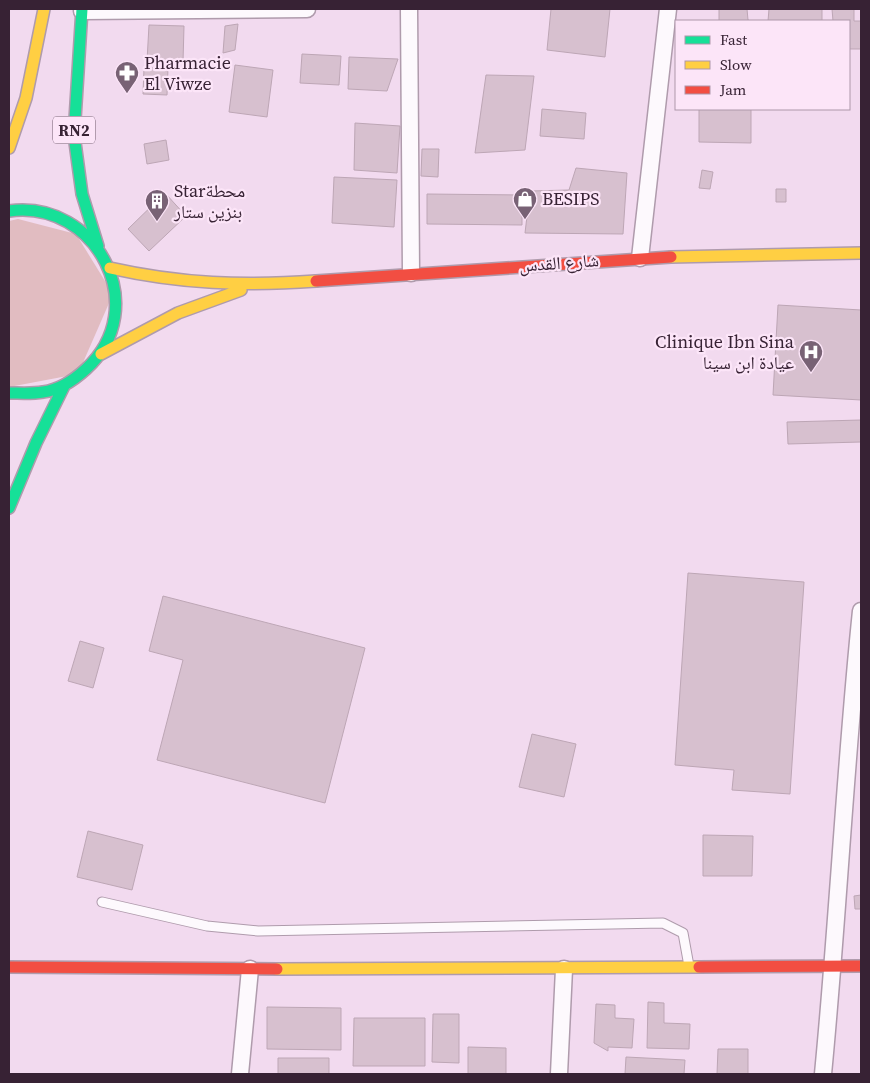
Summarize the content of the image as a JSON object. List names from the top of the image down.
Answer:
{
  "streets": {
    "main road": ["RN2", "شارع القدس"]
  },
  "places": {
    "pharmacy": ["Pharmacie El Viwze"],
    "shop": ["BESIPS"],
    "building": ["Starمحطة بنزين ستار"],
    "hospital": ["Clinique Ibn Sina عيادة ابن سينا"]
  },
  "legend": ["Fast", "Slow", "Jam"]
}
